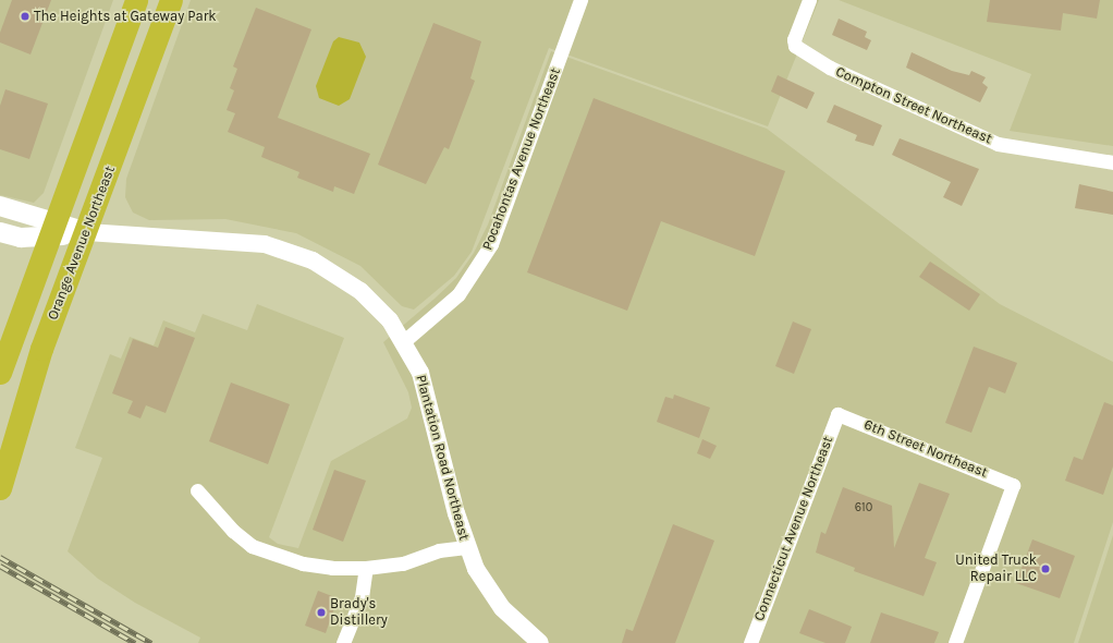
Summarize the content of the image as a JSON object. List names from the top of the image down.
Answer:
{
  "streets": {
    "highway": ["Orange Avenue Northeast"],
    "street": [
      "Compton Street Northeast",
      "Pocahontas Avenue Northeast",
      "6th Street Northeast",
      "Plantation Road Northeast",
      "Connecticut Avenue Northeast"
    ]
  },
  "crossings": [
    ["Pocahontas Avenue Northeast", "Plantation Road Northeast"],
    ["Orange Avenue Northeast", "Plantation Road Northeast"],
    ["6th Street Northeast", "Connecticut Avenue Northeast"]
  ],
  "places": ["The Heights at Gateway Park", "United Truck Repair LLC", "Brady's Distillery"],
  "house_numbers": ["610"]
}
